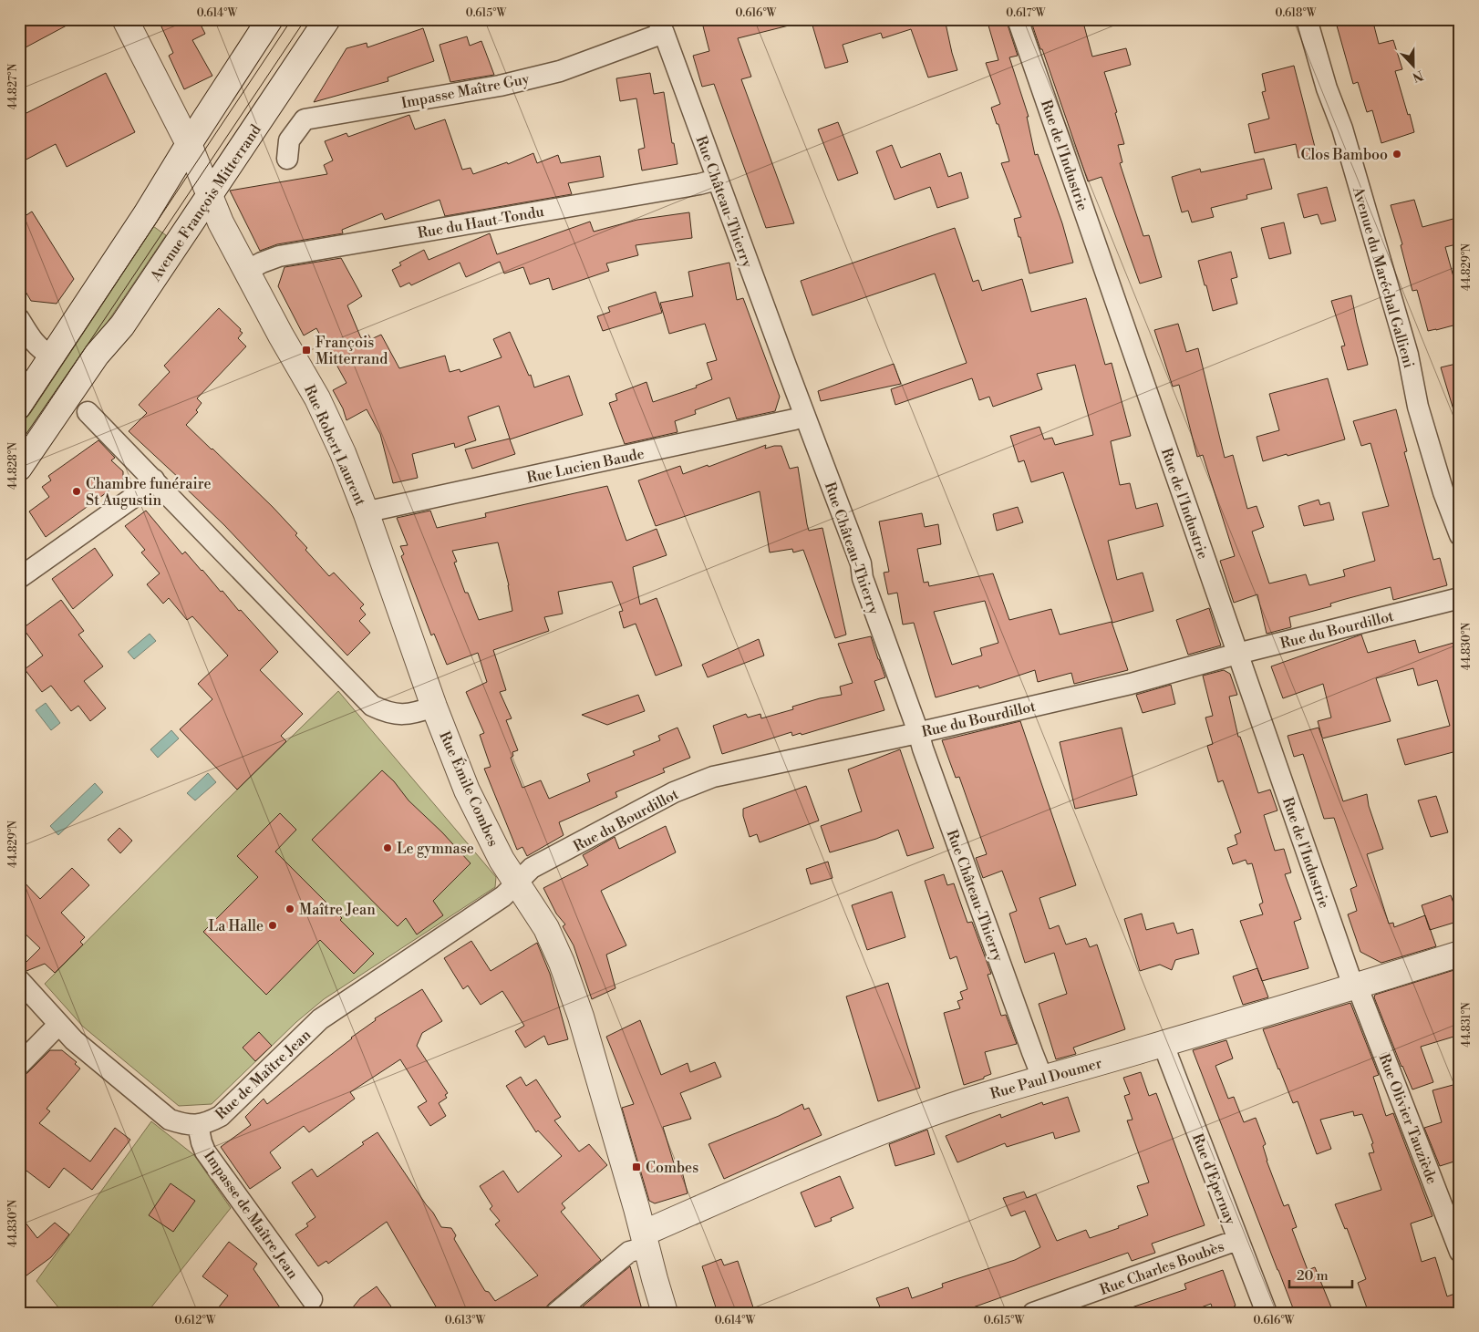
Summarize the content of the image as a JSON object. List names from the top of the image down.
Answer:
{
  "streets": {
    "street": [
      "Impasse Maître Guy",
      "Rue de l'Industrie",
      "Rue Château-Thierry",
      "Avenue François Mitterrand",
      "Rue du Haut-Tondu",
      "Avenue du Maréchal Gallieni",
      "Rue Robert Laurent",
      "Rue Lucien Baude",
      "Rue du Bourdillot",
      "Rue Émile Combes",
      "Rue de Maître Jean",
      "Rue Paul Doumer",
      "Rue Olivier Tauziède",
      "Rue d'Epernay",
      "Impasse de Maître Jean",
      "Rue Charles Boubès"
    ]
  },
  "crossings": [
    ["Impasse Maître Guy", "Rue Château-Thierry"],
    ["Rue de l'Industrie", "Rue du Bourdillot"],
    ["Rue de l'Industrie", "Rue Paul Doumer"],
    ["Rue de l'Industrie", "Rue Olivier Tauziède"],
    ["Rue Château-Thierry", "Rue du Haut-Tondu"],
    ["Rue Château-Thierry", "Rue Lucien Baude"],
    ["Rue Château-Thierry", "Rue du Bourdillot"],
    ["Rue Château-Thierry", "Rue Paul Doumer"],
    ["Avenue François Mitterrand", "Rue Robert Laurent"],
    ["Rue du Haut-Tondu", "Rue Robert Laurent"],
    ["Rue Robert Laurent", "Rue Lucien Baude"],
    ["Rue Robert Laurent", "Rue Émile Combes"],
    ["Rue du Bourdillot", "Rue Émile Combes"],
    ["Rue du Bourdillot", "Rue de Maître Jean"],
    ["Rue Émile Combes", "Rue de Maître Jean"],
    ["Rue Émile Combes", "Rue Paul Doumer"],
    ["Rue de Maître Jean", "Impasse de Maître Jean"],
    ["Rue Paul Doumer", "Rue Olivier Tauziède"],
    ["Rue Paul Doumer", "Rue d'Epernay"],
    ["Rue d'Epernay", "Rue Charles Boubès"]
  ],
  "places": {
    "other": [
      "Clos Bamboo",
      "Chambre funéraire St Augustin",
      "Le gymnase",
      "Maître Jean",
      "La Halle"
    ],
    "transit": ["François Mitterrand", "Combes"]
  },
  "scale_bar": "20 m",
  "north": "bottom",
  "coordinates": [
    "0.614°W",
    "0.615°W",
    "0.616°W",
    "0.617°W",
    "0.618°W",
    "44.827°N",
    "44.829°N",
    "44.828°N",
    "44.830°N",
    "44.831°N",
    "0.612°W",
    "0.613°W"
  ]
}
